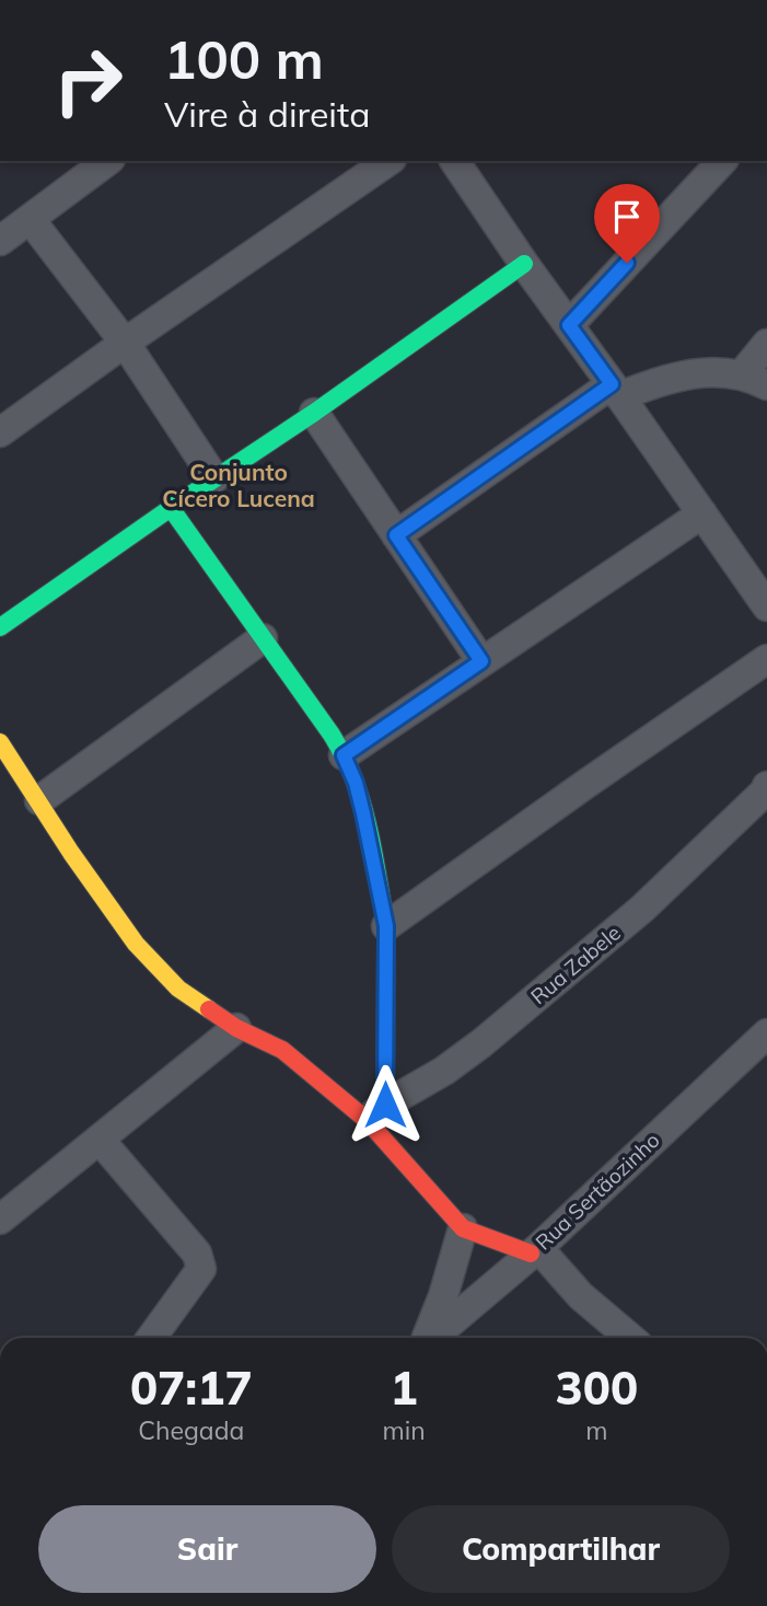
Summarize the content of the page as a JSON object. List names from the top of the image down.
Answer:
{
  "streets": {
    "street": ["Rua Zabele", "Rua Sertãozinho"]
  },
  "districts": ["Conjunto Cícero Lucena"],
  "page": {
    "turn": ["100 m", "Vire à direita"],
    "eta": [
      "07:17",
      "Chegada",
      "1",
      "min",
      "300",
      "m"
    ],
    "buttons": ["Sair", "Compartilhar"]
  }
}
